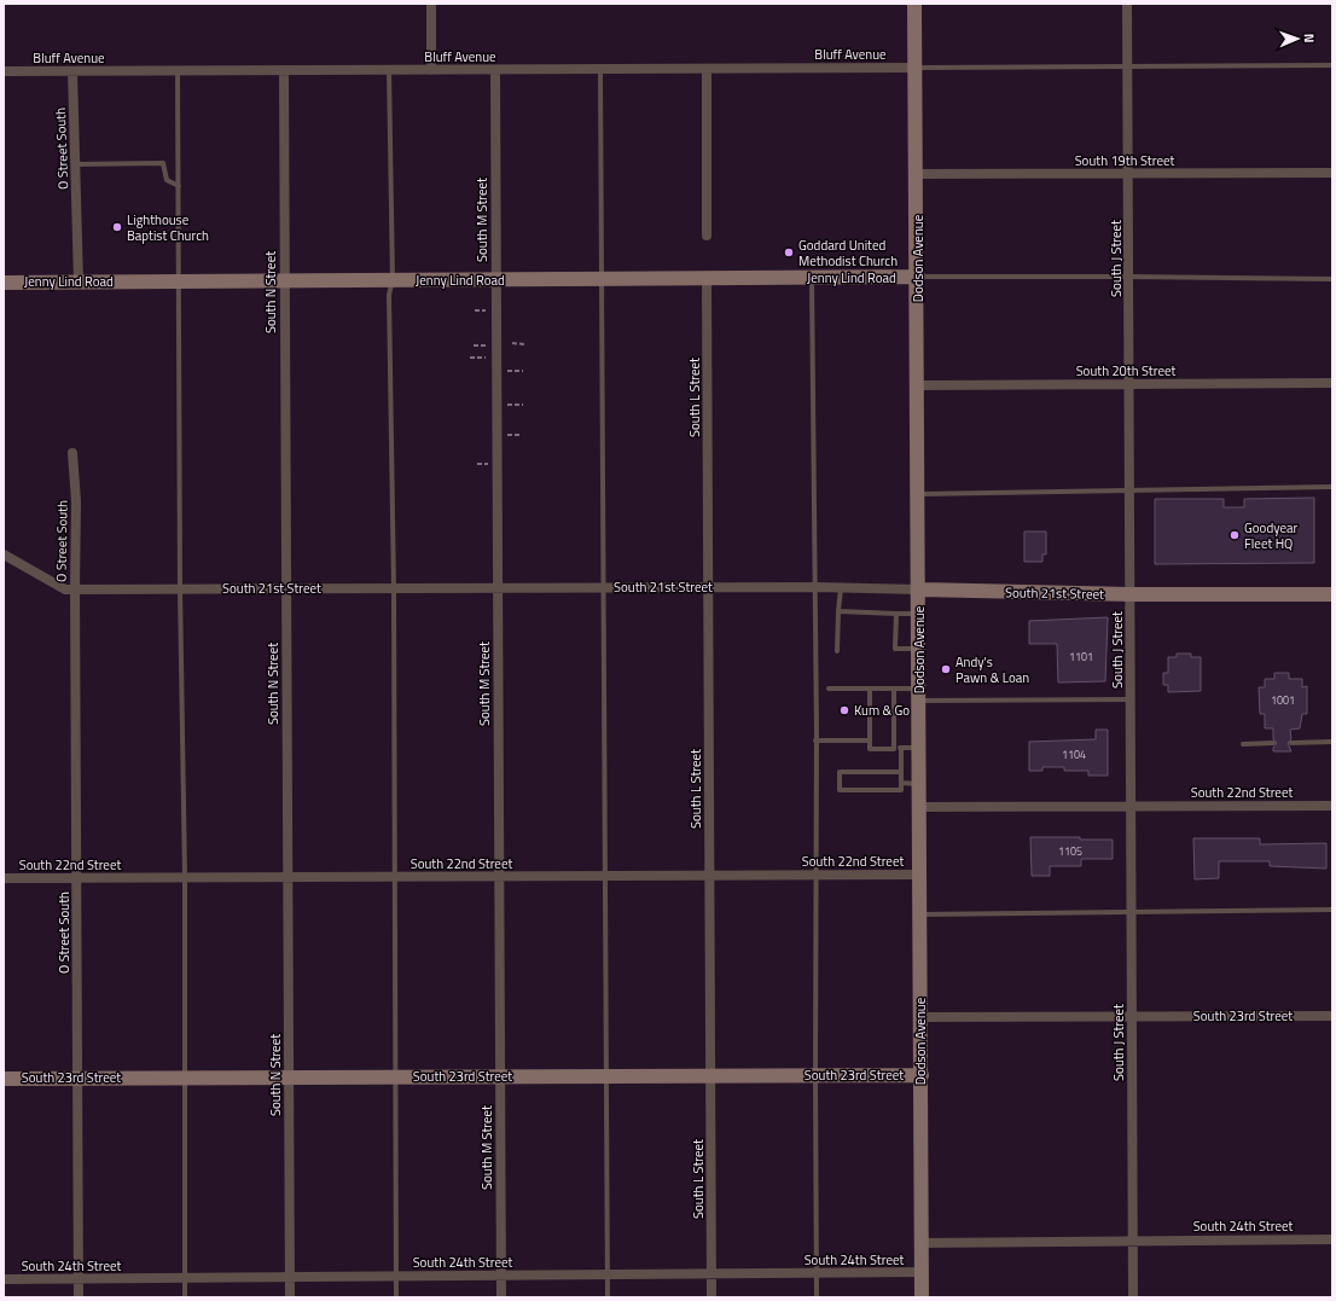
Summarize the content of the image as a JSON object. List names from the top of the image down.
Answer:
{
  "streets": {
    "street": [
      "Bluff Avenue",
      "O Street South",
      "South 19th Street",
      "South M Street",
      "Dodson Avenue",
      "South J Street",
      "Jenny Lind Road",
      "South N Street",
      "South 20th Street",
      "South L Street",
      "South 21st Street",
      "South 22nd Street",
      "South 23rd Street",
      "South 24th Street"
    ]
  },
  "crossings": [
    ["Bluff Avenue", "O Street South"],
    ["Bluff Avenue", "South M Street"],
    ["Bluff Avenue", "Dodson Avenue"],
    ["Bluff Avenue", "South N Street"],
    ["O Street South", "Jenny Lind Road"],
    ["O Street South", "South 21st Street"],
    ["O Street South", "South 22nd Street"],
    ["O Street South", "South 23rd Street"],
    ["O Street South", "South 24th Street"],
    ["South 19th Street", "Dodson Avenue"],
    ["South 19th Street", "South J Street"],
    ["South M Street", "Jenny Lind Road"],
    ["South M Street", "South 21st Street"],
    ["South M Street", "South 22nd Street"],
    ["South M Street", "South 23rd Street"],
    ["South M Street", "South 24th Street"],
    ["Dodson Avenue", "Jenny Lind Road"],
    ["Dodson Avenue", "South 20th Street"],
    ["Dodson Avenue", "South 21st Street"],
    ["Dodson Avenue", "South 22nd Street"],
    ["Dodson Avenue", "South 23rd Street"],
    ["Dodson Avenue", "South 24th Street"],
    ["South J Street", "South 20th Street"],
    ["South J Street", "South 21st Street"],
    ["South J Street", "South 22nd Street"],
    ["South J Street", "South 23rd Street"],
    ["South J Street", "South 24th Street"],
    ["Jenny Lind Road", "South N Street"],
    ["Jenny Lind Road", "South L Street"],
    ["South N Street", "South 21st Street"],
    ["South N Street", "South 22nd Street"],
    ["South N Street", "South 23rd Street"],
    ["South N Street", "South 24th Street"],
    ["South L Street", "South 21st Street"],
    ["South L Street", "South 22nd Street"],
    ["South L Street", "South 23rd Street"],
    ["South L Street", "South 24th Street"]
  ],
  "places": [
    "Lighthouse Baptist Church",
    "Goddard United Methodist Church",
    "Goodyear Fleet HQ",
    "Andy's Pawn & Loan",
    "Kum & Go"
  ],
  "house_numbers": [
    "1101",
    "1001",
    "1104",
    "1105"
  ],
  "north": "right"
}
